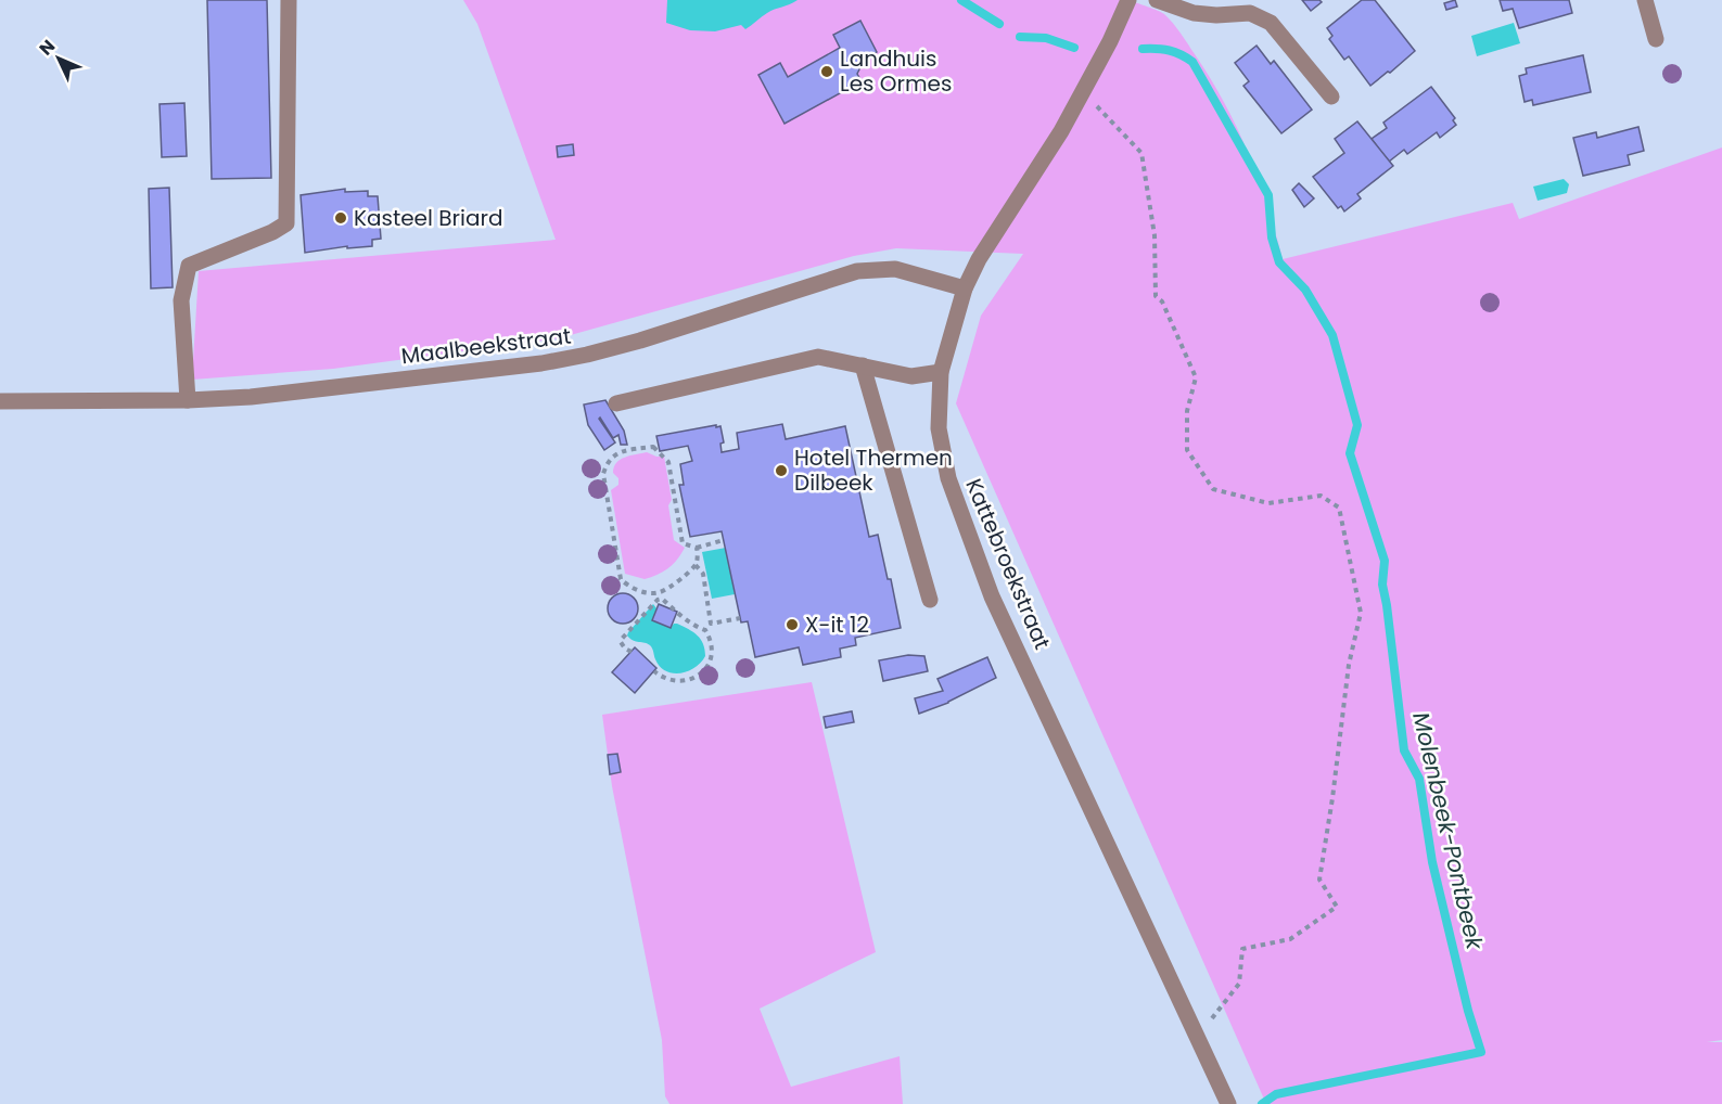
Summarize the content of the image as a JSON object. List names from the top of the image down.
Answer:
{
  "streets": {
    "street": ["Maalbeekstraat", "Kattebroekstraat"]
  },
  "crossings": [
    ["Maalbeekstraat", "Kattebroekstraat"]
  ],
  "water": ["Molenbeek-Pontbeek"],
  "places": [
    "Landhuis Les Ormes",
    "Kasteel Briard",
    "Hotel Thermen Dilbeek",
    "X-it 12"
  ],
  "north": "top left"
}
